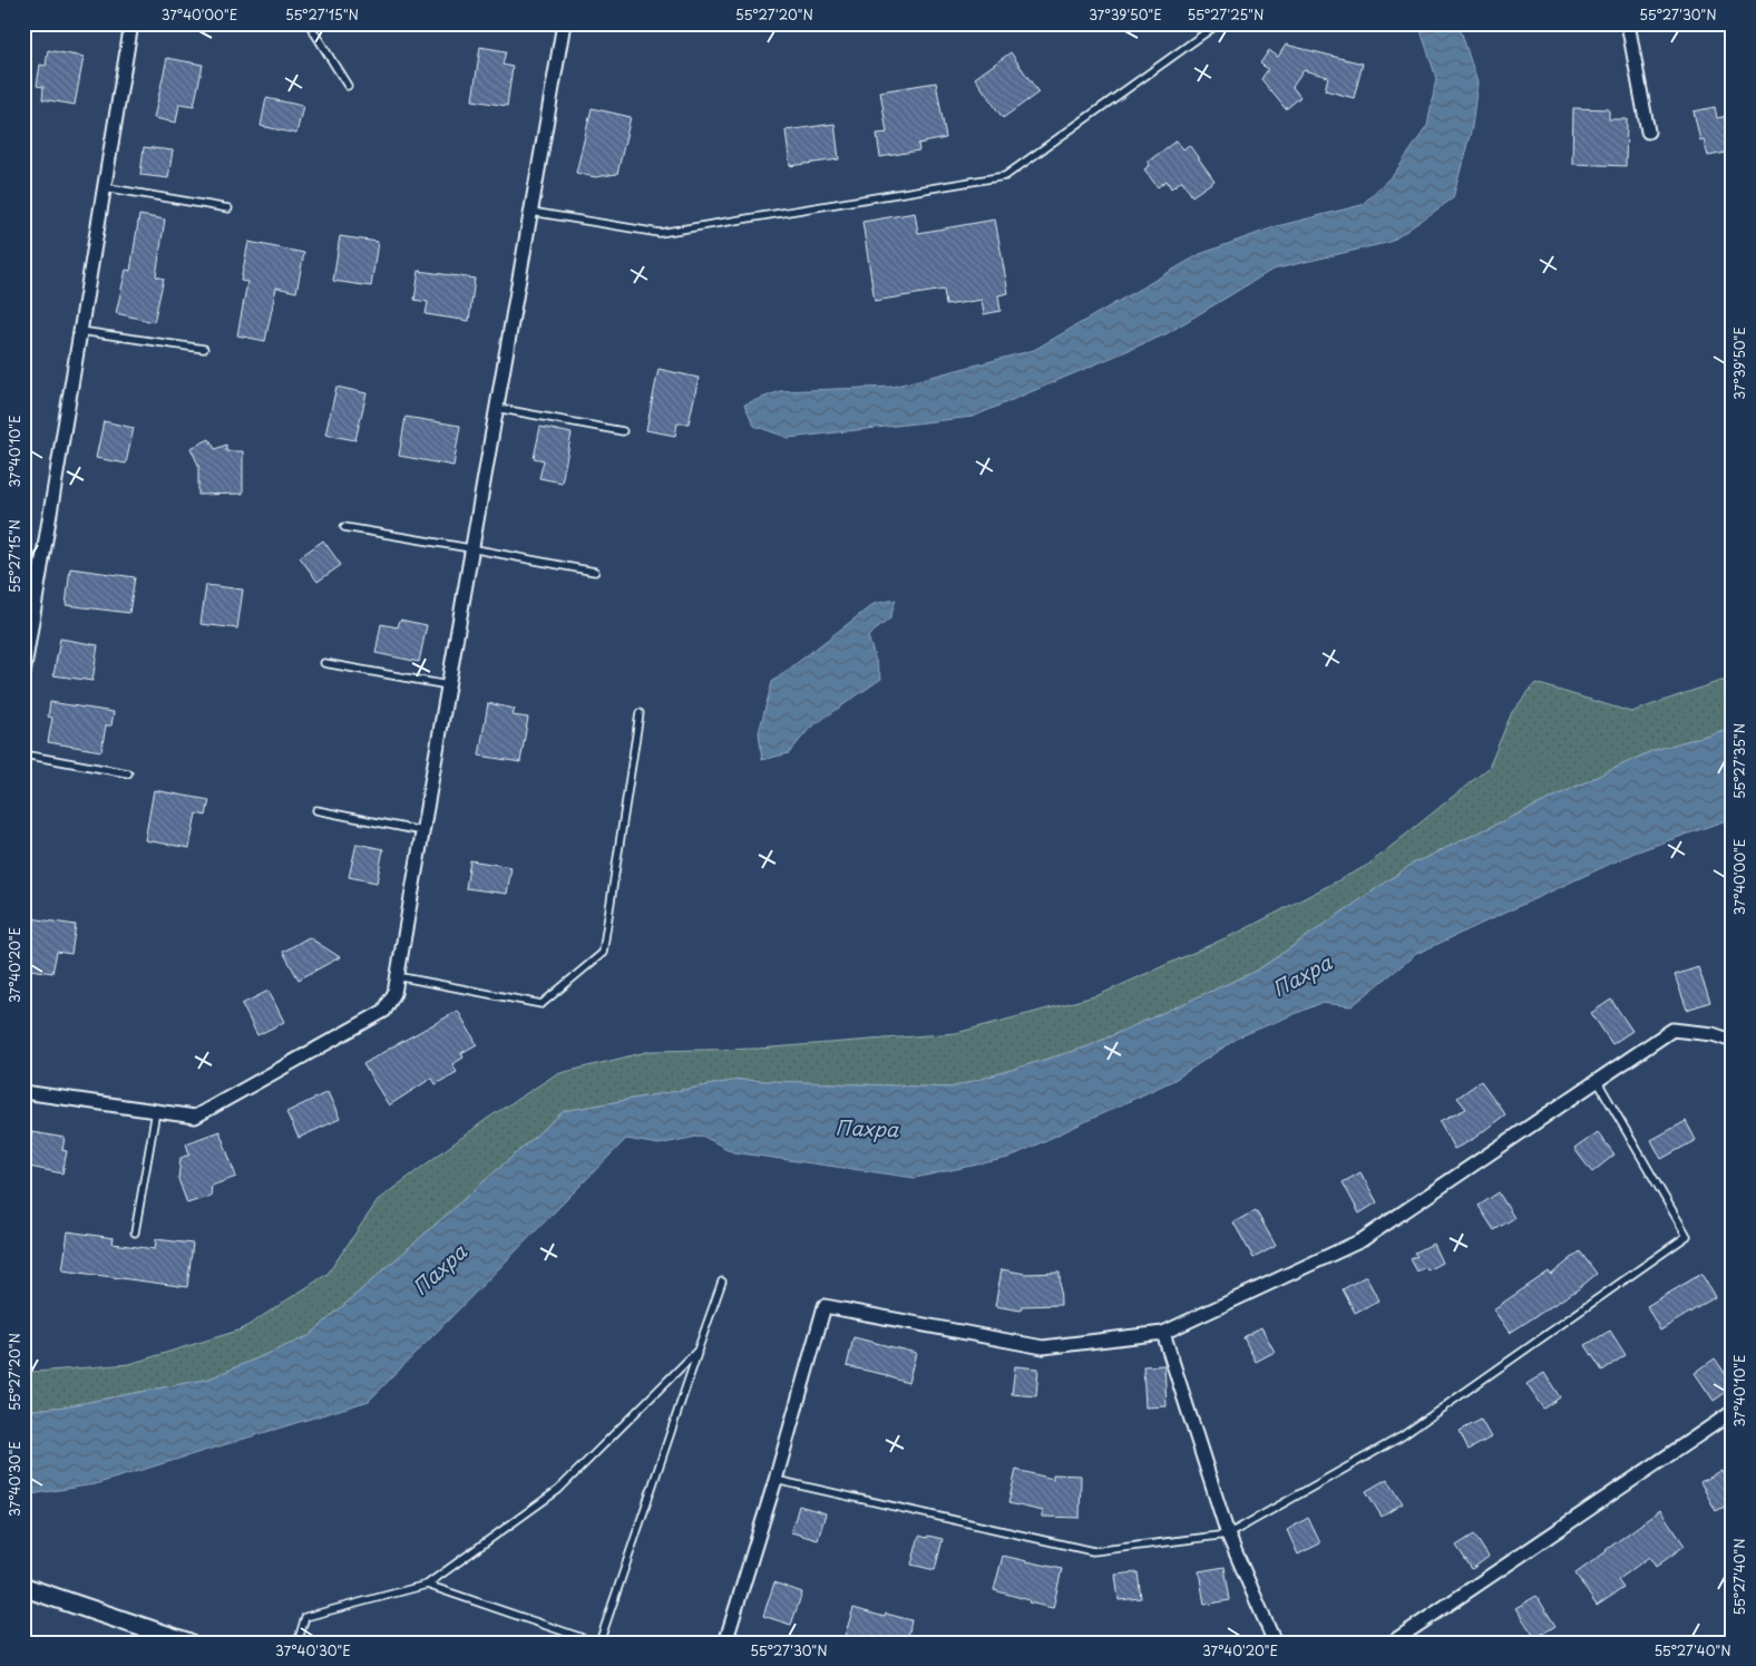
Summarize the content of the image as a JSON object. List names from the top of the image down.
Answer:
{
  "water": ["Пахра"],
  "coordinates": [
    "37°40'00\"E",
    "55°27'15\"N",
    "55°27'20\"N",
    "37°39'50\"E",
    "55°27'25\"N",
    "55°27'30\"N",
    "37°40'10\"E",
    "55°27'35\"N",
    "37°40'20\"E",
    "37°40'30\"E",
    "55°27'40\"N"
  ]
}
